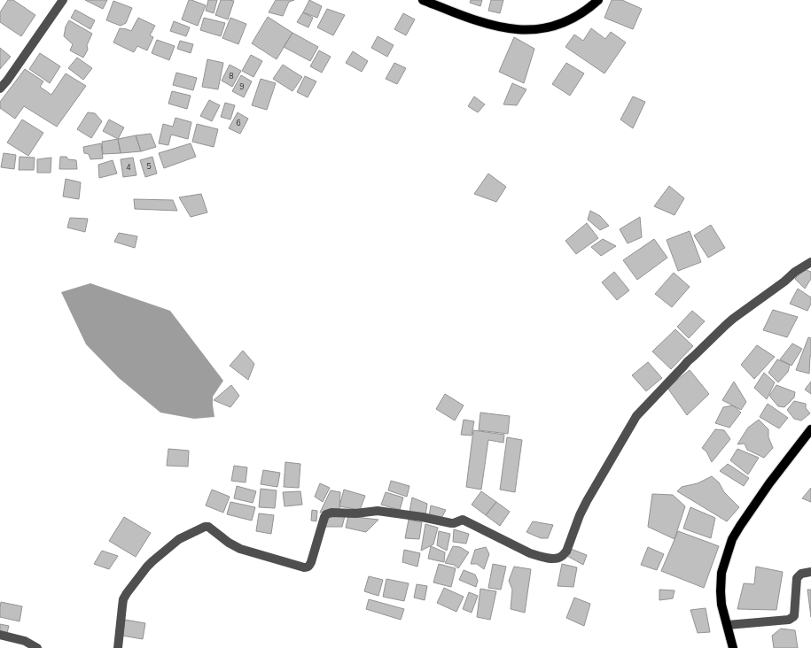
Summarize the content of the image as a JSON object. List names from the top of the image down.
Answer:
{
  "house_numbers": [
    "8",
    "9",
    "6",
    "5",
    "4"
  ]
}
